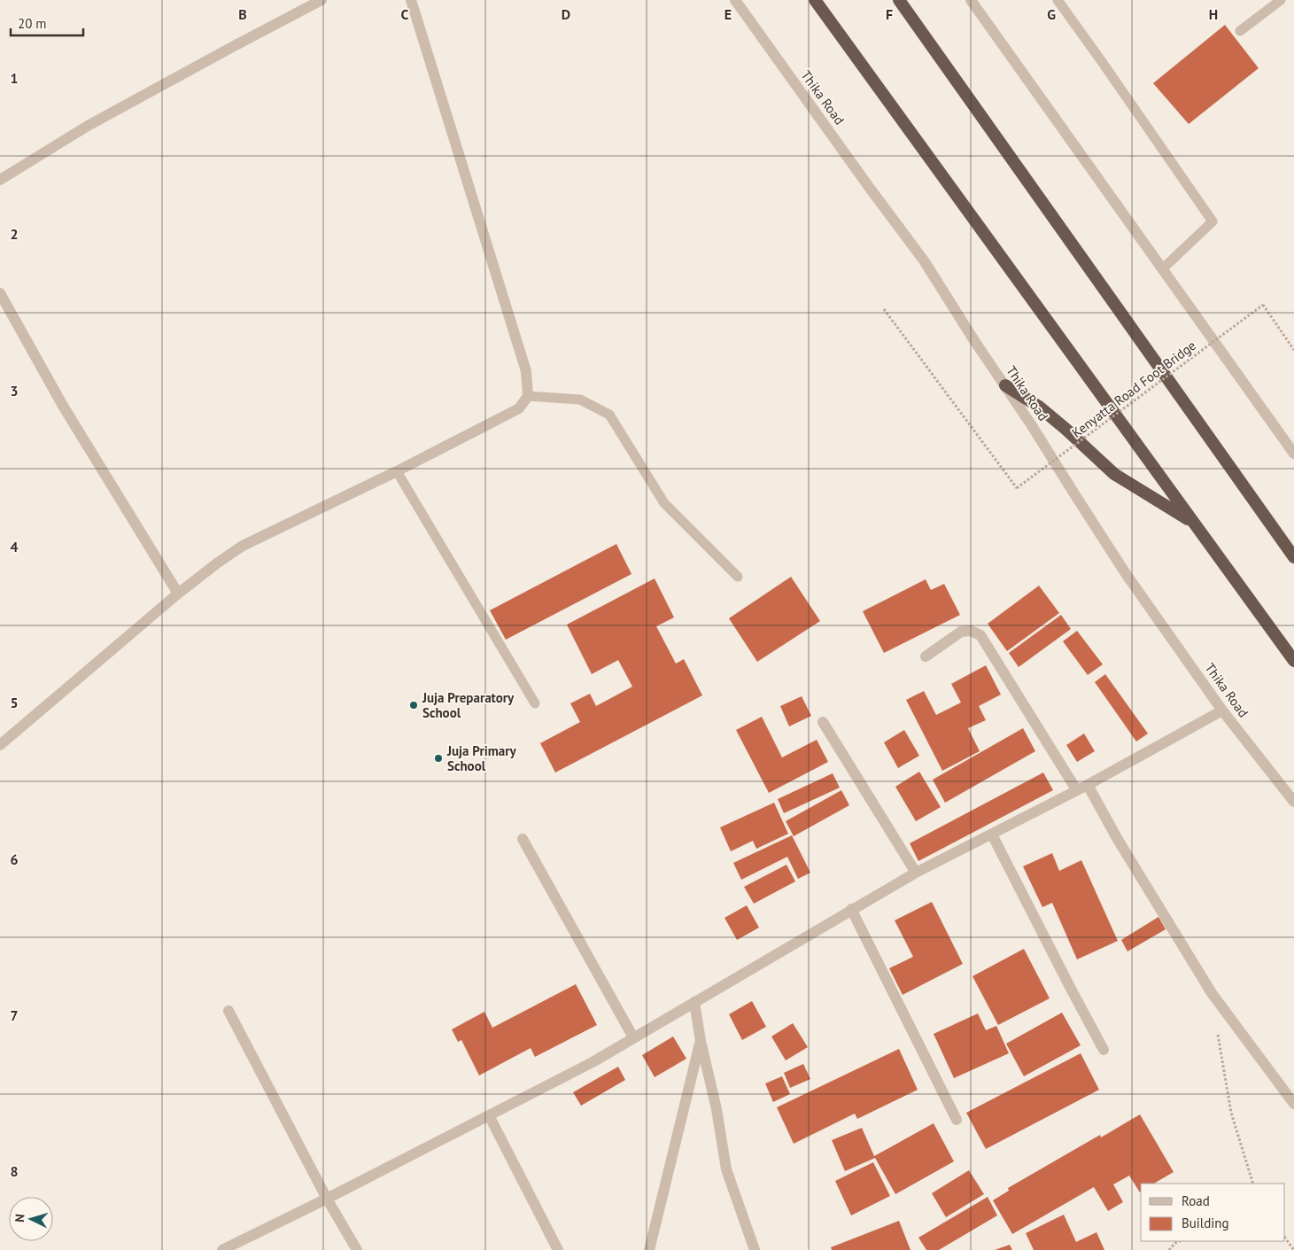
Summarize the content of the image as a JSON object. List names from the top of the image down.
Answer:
{
  "streets": {
    "street": ["Thika Road"],
    "path": ["Kenyatta Road Foot Bridge"]
  },
  "places": ["Juja Preparatory School", "Juja Primary School"],
  "legend": ["Road", "Building"],
  "scale_bar": "20 m",
  "north": "left",
  "grid": {
    "columns": [
      "B",
      "C",
      "D",
      "E",
      "F",
      "G",
      "H"
    ],
    "rows": [
      "1",
      "2",
      "3",
      "4",
      "5",
      "6",
      "7",
      "8"
    ]
  }
}
